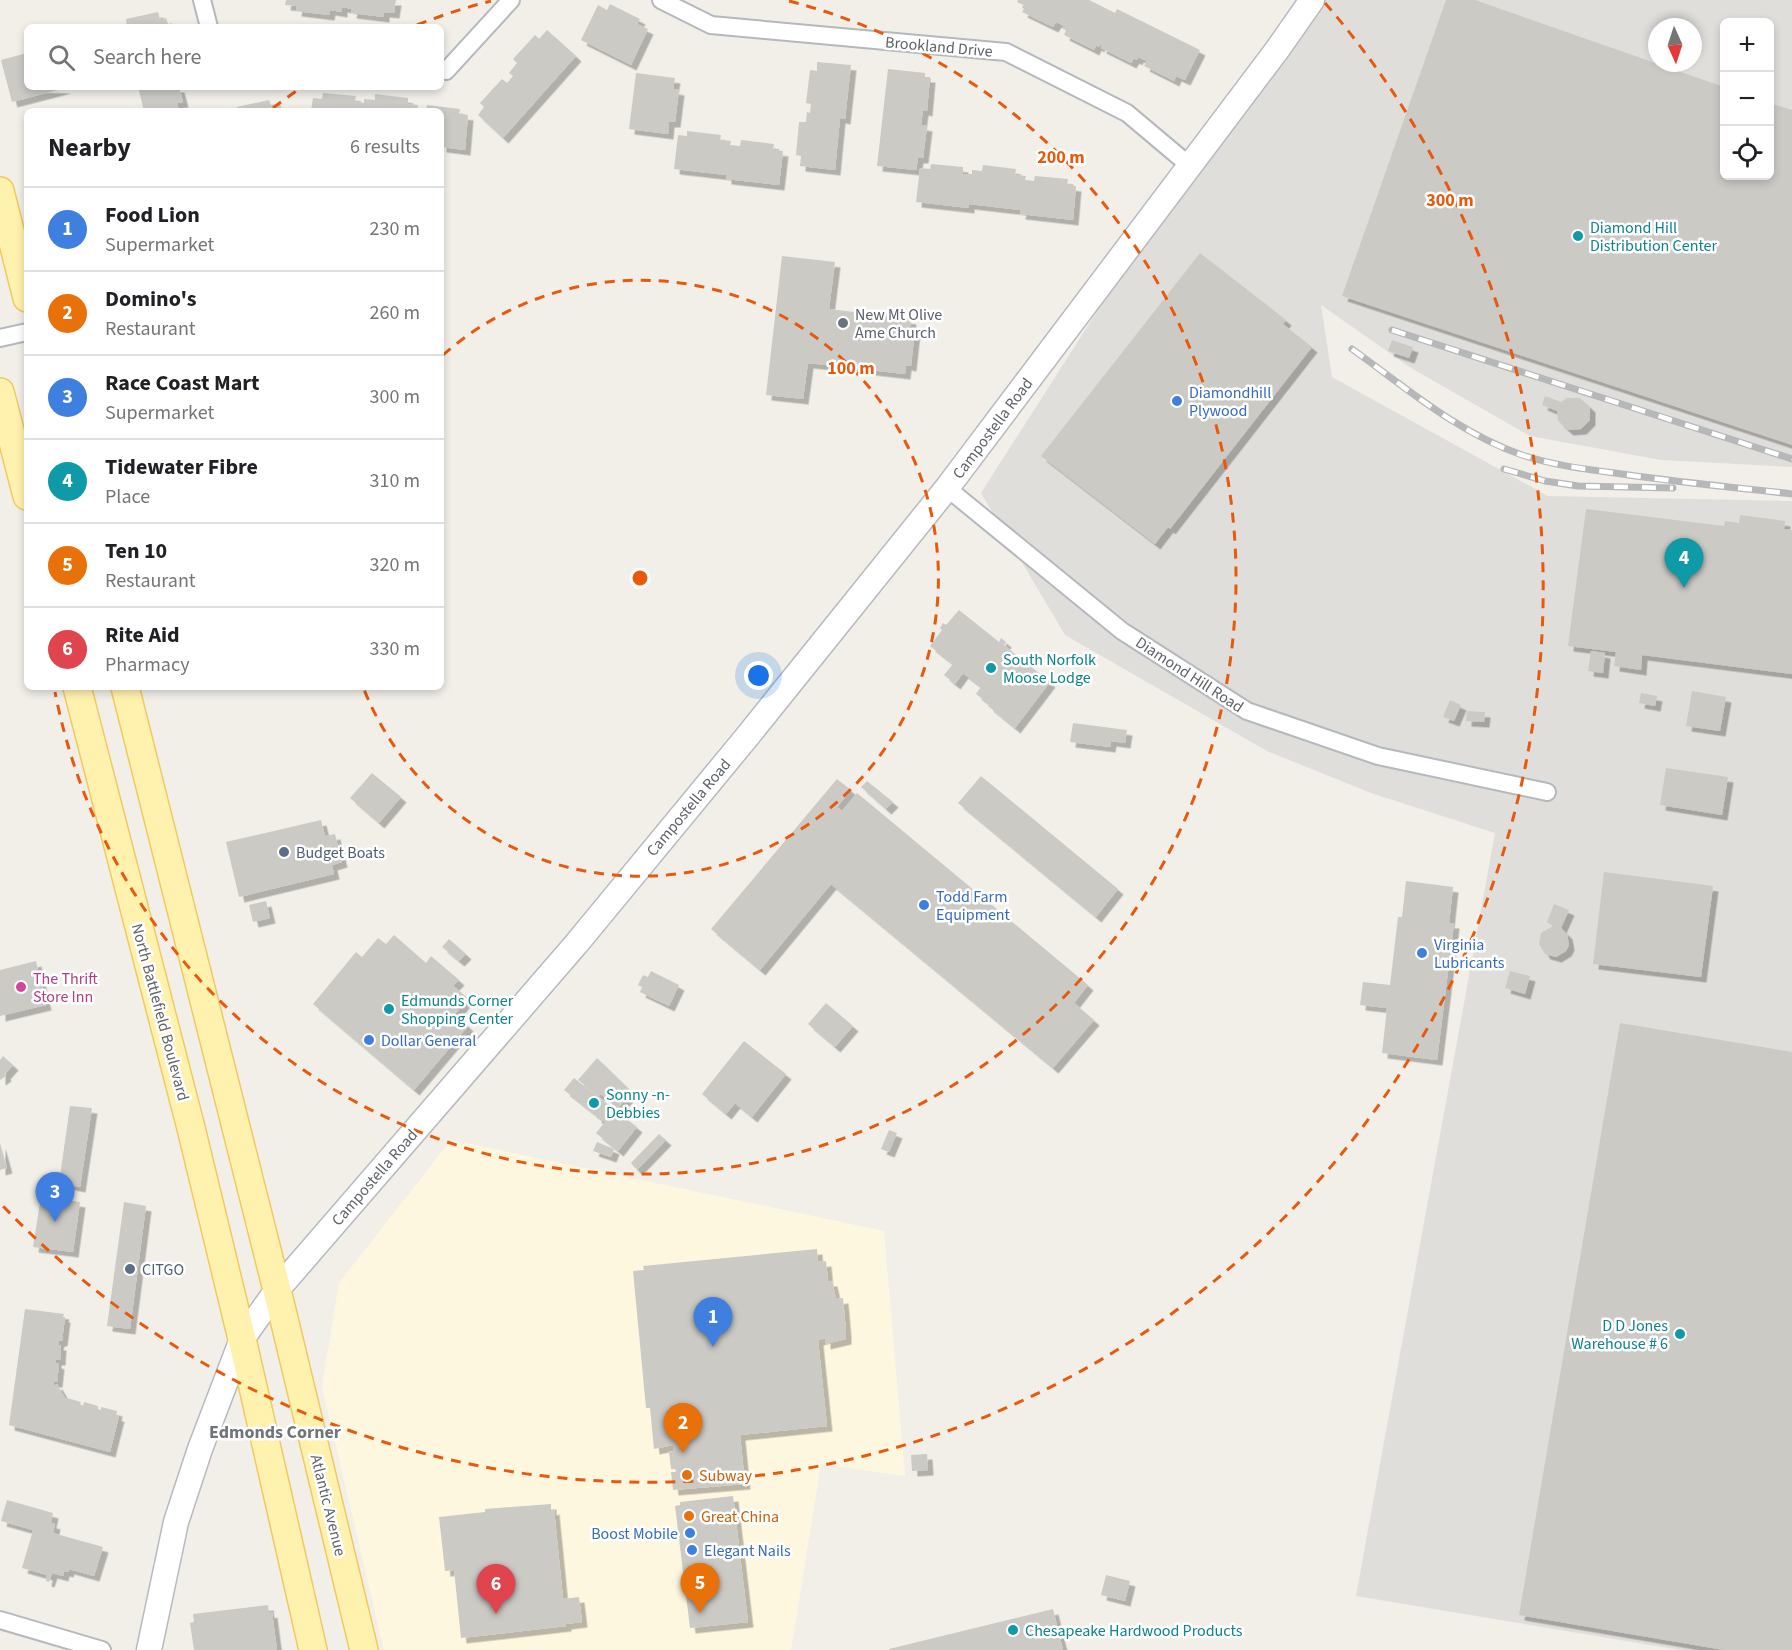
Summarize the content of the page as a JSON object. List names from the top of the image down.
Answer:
{
  "streets": {
    "main road": ["Campostella Road", "North Battlefield Boulevard", "Atlantic Avenue"],
    "street": ["Brookland Drive", "Diamond Hill Road"]
  },
  "crossings": [
    ["Brookland Drive", "Campostella Road"],
    ["Campostella Road", "Diamond Hill Road"],
    ["Campostella Road", "North Battlefield Boulevard"],
    ["Campostella Road", "Atlantic Avenue"]
  ],
  "districts": ["Edmonds Corner"],
  "places": [
    "Diamond Hill Distribution Center",
    "New Mt Olive Ame Church",
    "Diamondhill Plywood",
    "South Norfolk Moose Lodge",
    "Budget Boats",
    "Todd Farm Equipment",
    "Virginia Lubricants",
    "The Thrift Store Inn",
    "Edmunds Corner Shopping Center",
    "Dollar General",
    "Sonny -n- Debbies",
    "CITGO",
    "D D Jones Warehouse # 6",
    "Subway",
    "Great China",
    "Boost Mobile",
    "Elegant Nails",
    "Chesapeake Hardwood Products"
  ],
  "north": "bottom",
  "page": {
    "map_buttons": ["+", "−"],
    "search": "Search here",
    "heading": ["Nearby", "6 results"],
    "list": [
      {
        "mark": "1",
        "name": "Food Lion",
        "note": "Supermarket",
        "value": "230 m"
      },
      {
        "mark": "2",
        "name": "Domino's",
        "note": "Restaurant",
        "value": "260 m"
      },
      {
        "mark": "3",
        "name": "Race Coast Mart",
        "note": "Supermarket",
        "value": "300 m"
      },
      {
        "mark": "4",
        "name": "Tidewater Fibre",
        "note": "Place",
        "value": "310 m"
      },
      {
        "mark": "5",
        "name": "Ten 10",
        "note": "Restaurant",
        "value": "320 m"
      },
      {
        "mark": "6",
        "name": "Rite Aid",
        "note": "Pharmacy",
        "value": "330 m"
      }
    ],
    "pins": [
      "4",
      "3",
      "1",
      "2",
      "5",
      "6"
    ]
  },
  "rings": ["200 m", "300 m", "100 m"]
}
